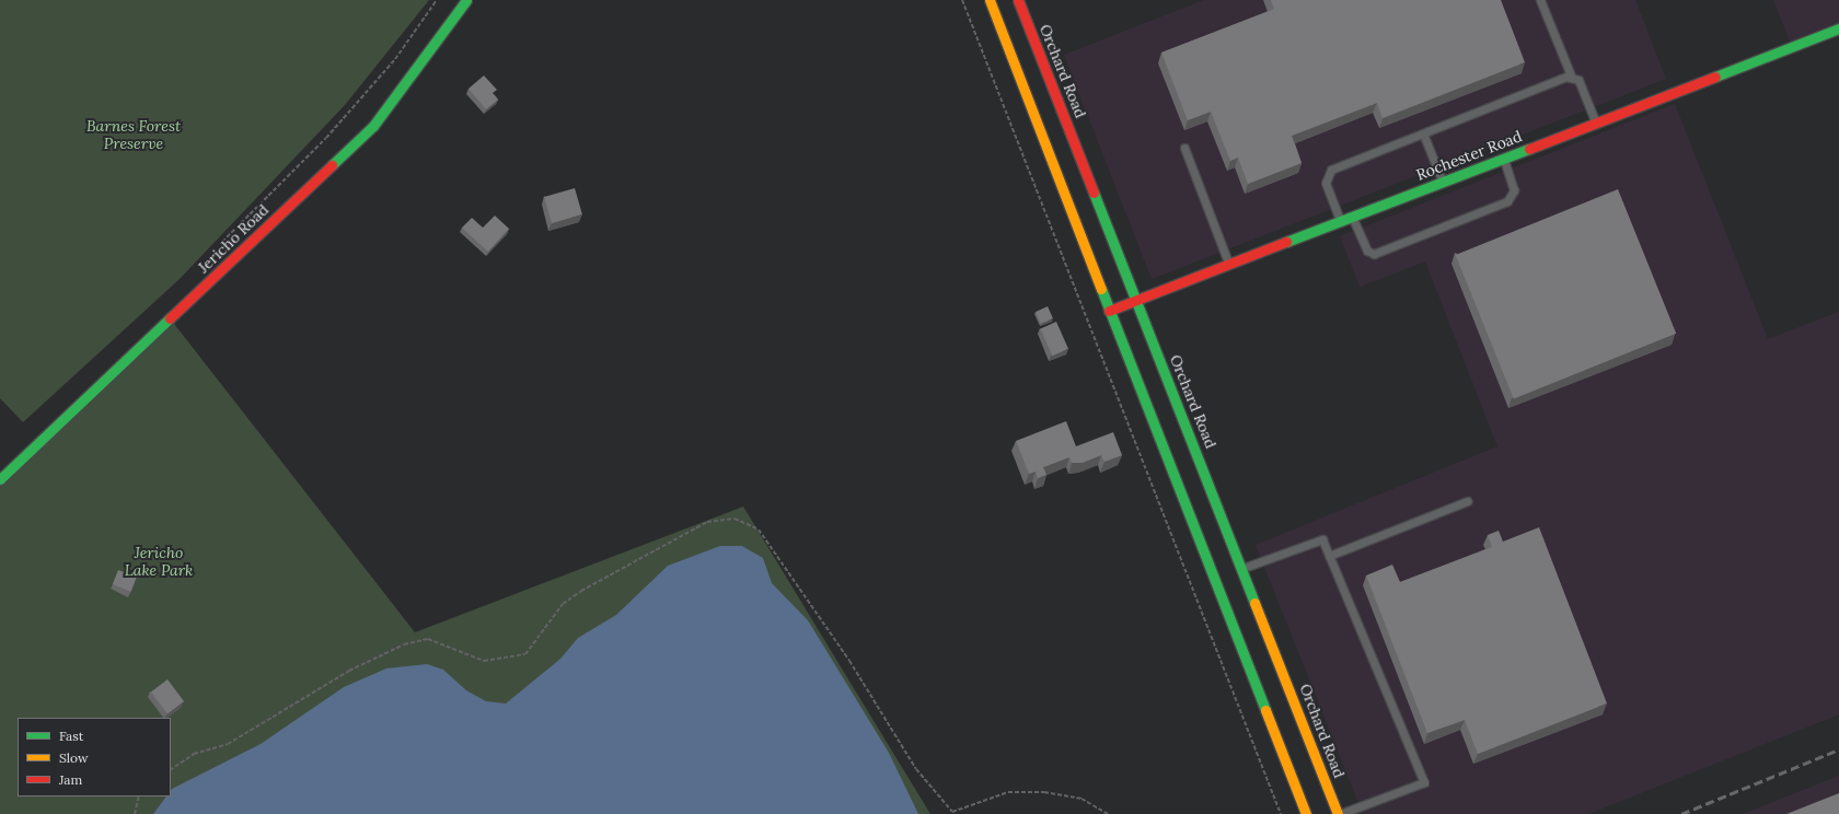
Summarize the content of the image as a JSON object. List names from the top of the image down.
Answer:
{
  "streets": {
    "main road": ["Orchard Road", "Rochester Road", "Jericho Road"]
  },
  "crossings": [
    ["Orchard Road", "Rochester Road"]
  ],
  "parks": ["Barnes Forest Preserve", "Jericho Lake Park"],
  "legend": ["Fast", "Slow", "Jam"]
}
